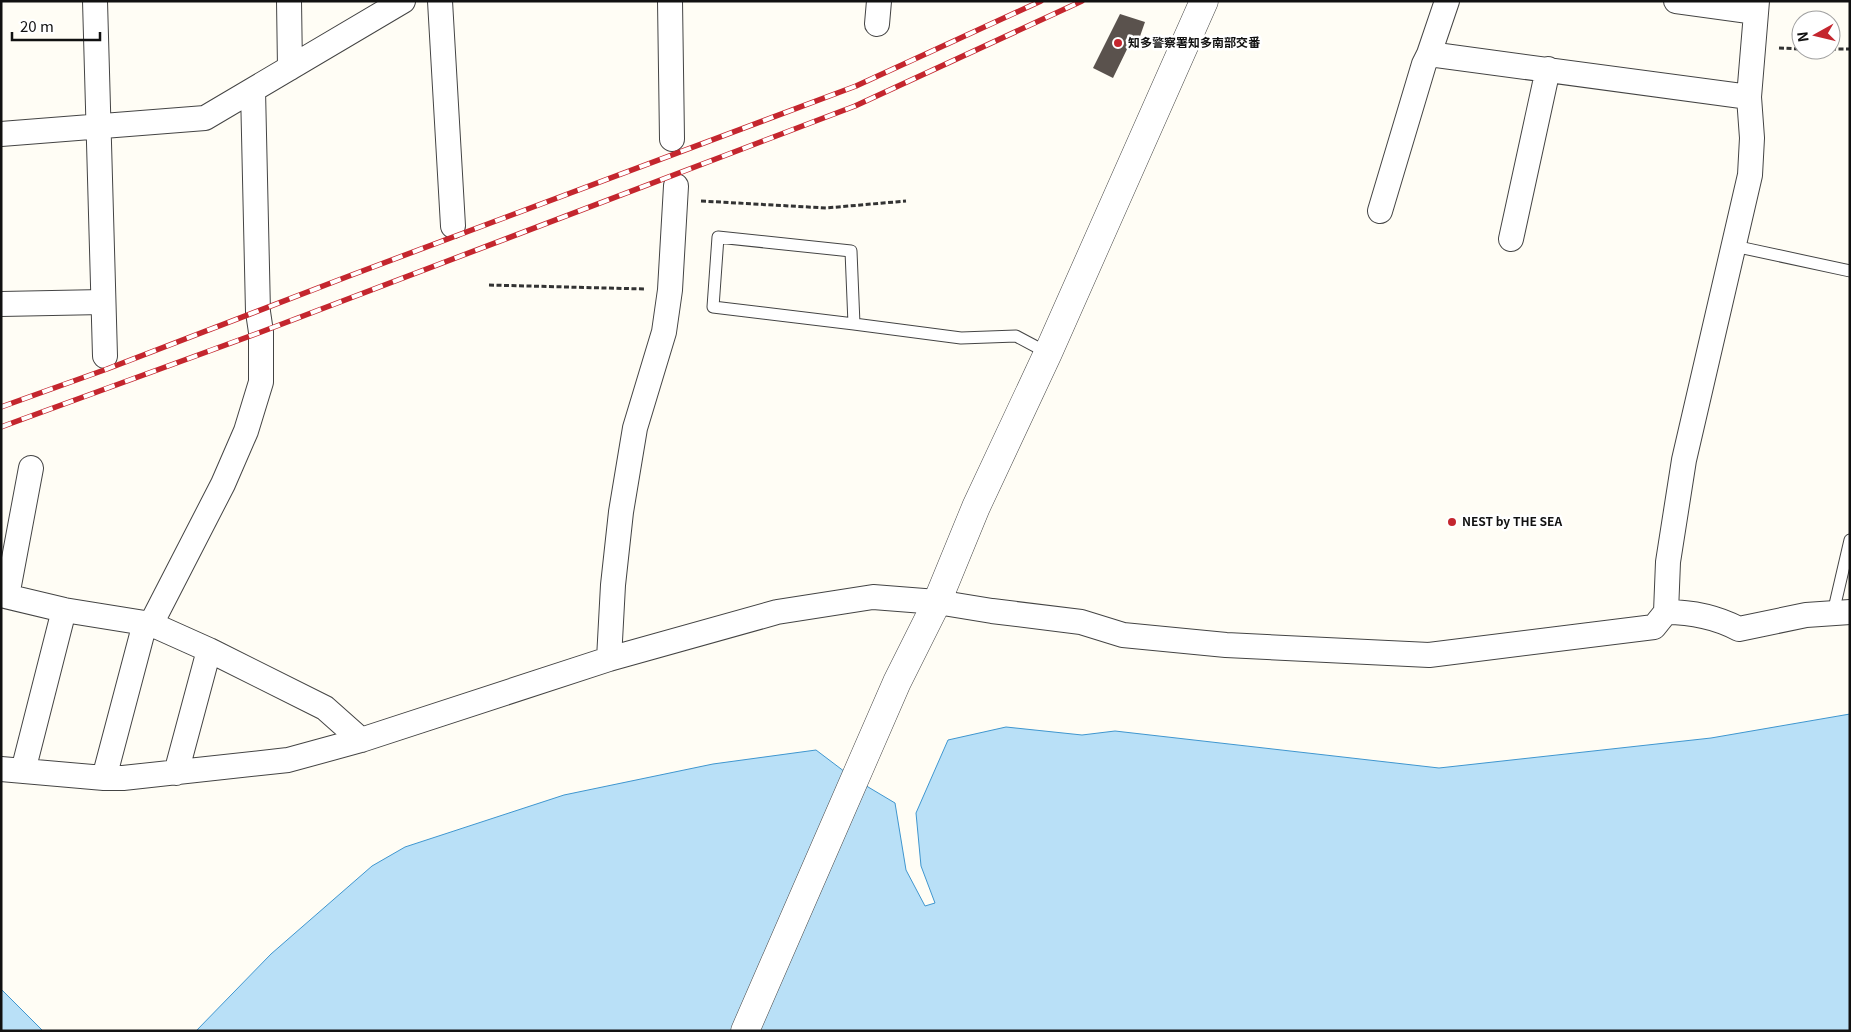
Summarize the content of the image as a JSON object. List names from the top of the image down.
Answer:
{
  "places": ["知多警察署知多南部交番", "NEST by THE SEA"],
  "scale_bar": "20 m",
  "north": "left"
}
